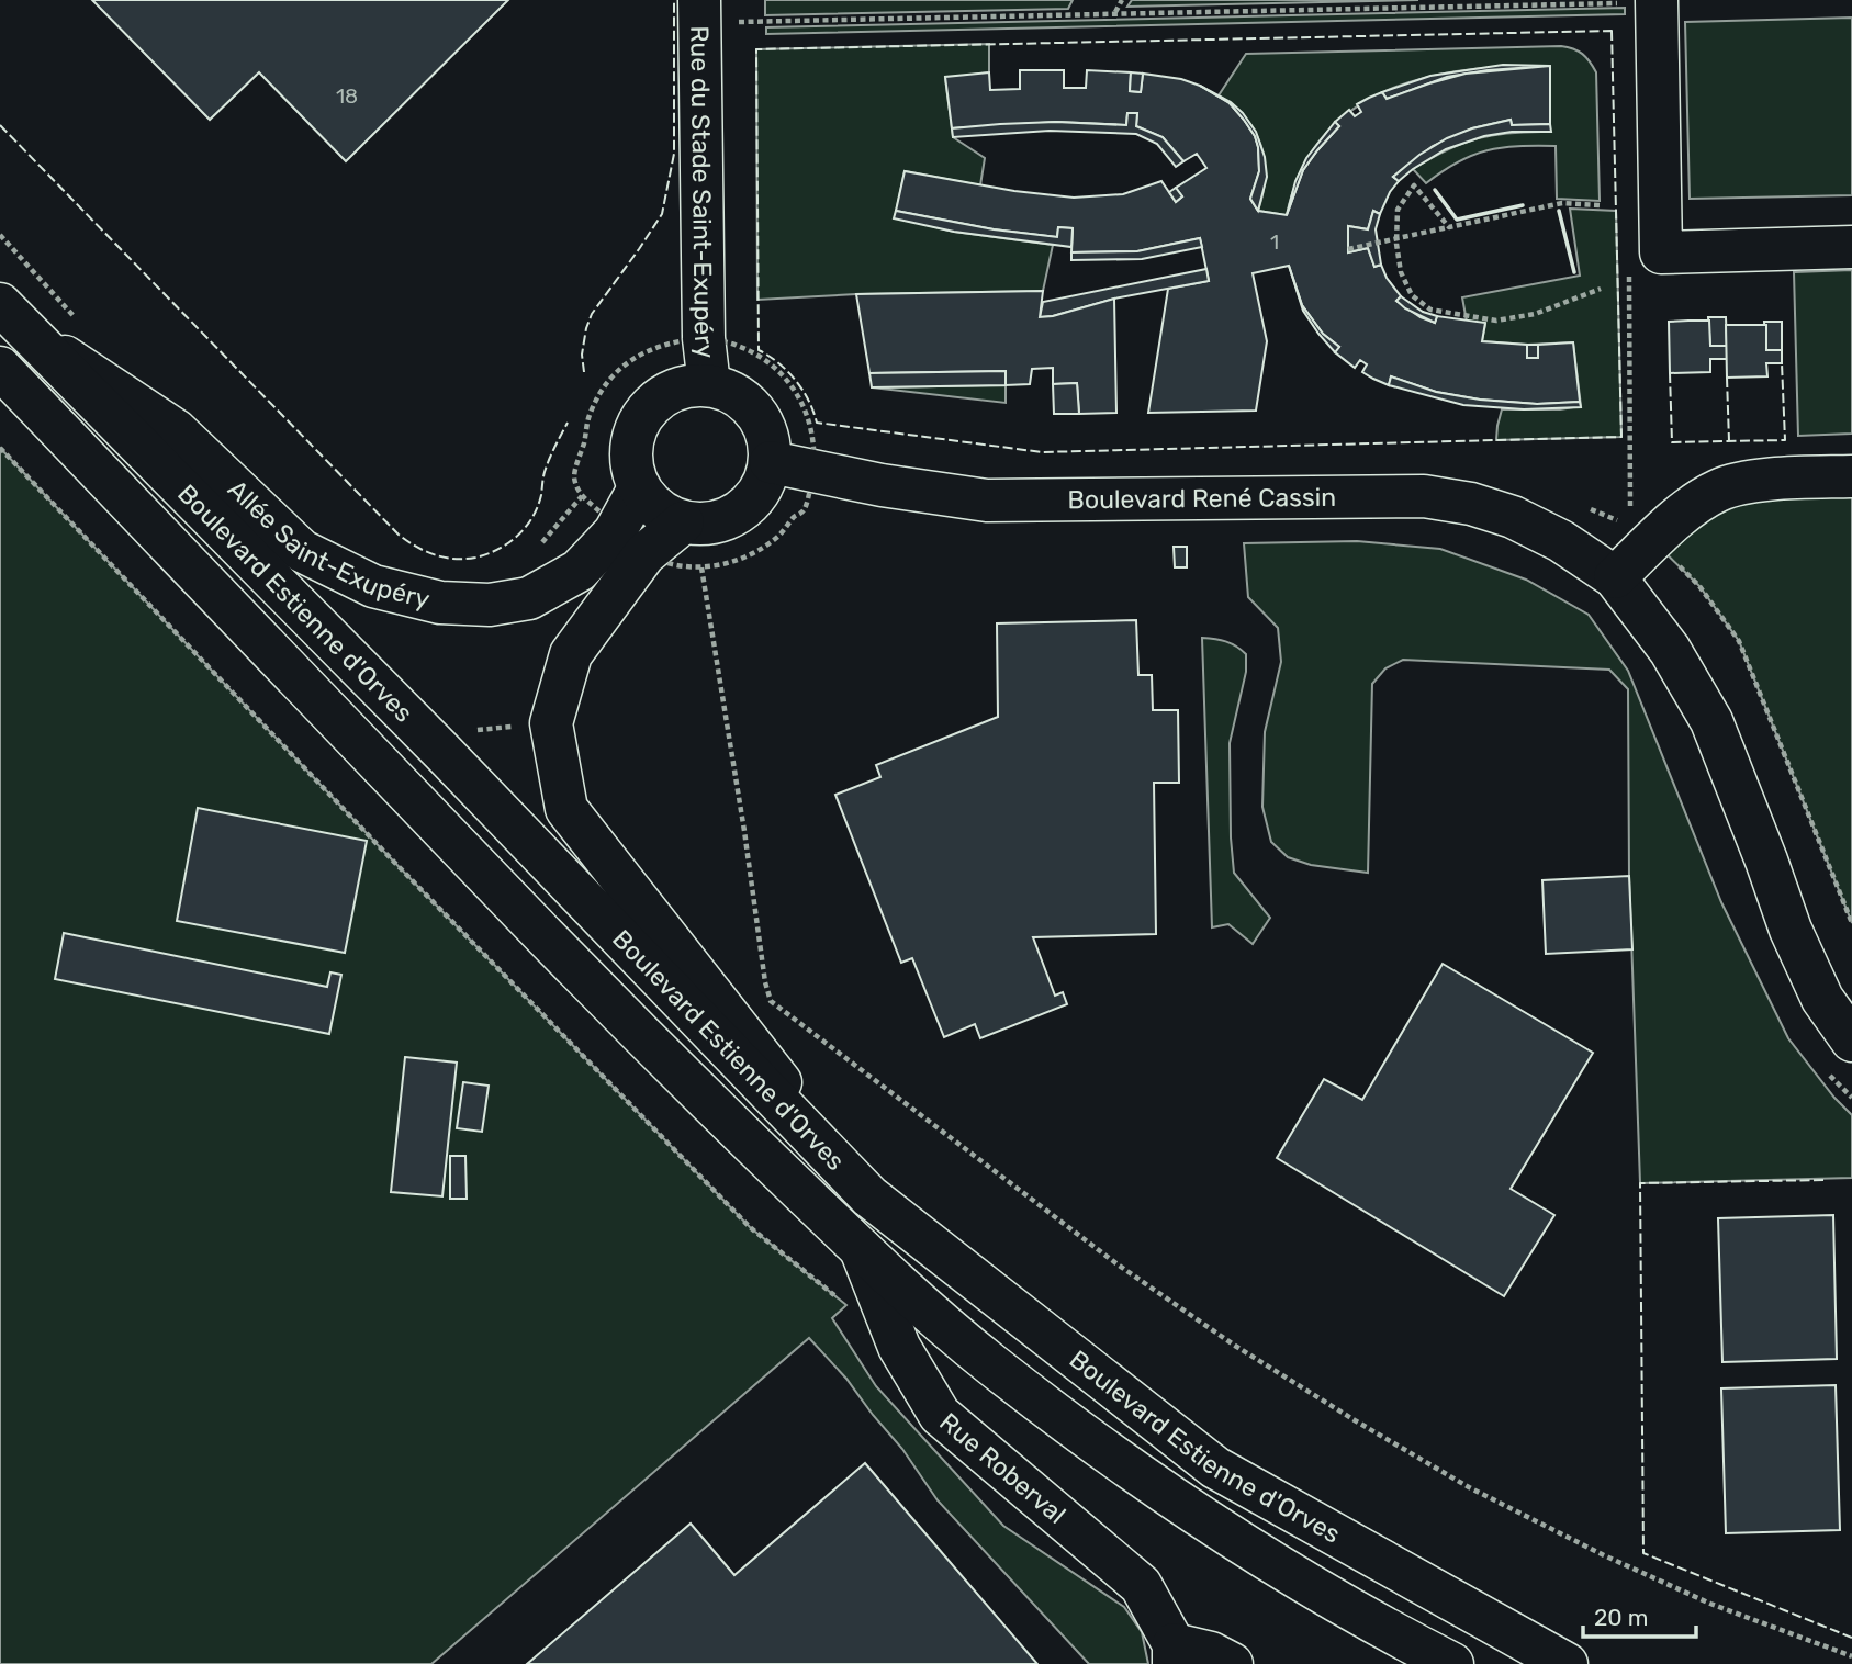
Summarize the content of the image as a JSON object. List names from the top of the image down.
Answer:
{
  "streets": {
    "street": [
      "Rue du Stade Saint-Exupéry",
      "Boulevard René Cassin",
      "Allée Saint-Exupéry",
      "Boulevard Estienne d'Orves",
      "Rue Roberval"
    ]
  },
  "crossings": [
    ["Rue du Stade Saint-Exupéry", "Boulevard René Cassin"],
    ["Rue du Stade Saint-Exupéry", "Allée Saint-Exupéry"],
    ["Boulevard René Cassin", "Allée Saint-Exupéry"],
    ["Allée Saint-Exupéry", "Boulevard Estienne d'Orves"],
    ["Boulevard Estienne d'Orves", "Rue Roberval"]
  ],
  "house_numbers": ["18", "1"],
  "scale_bar": "20 m"
}
